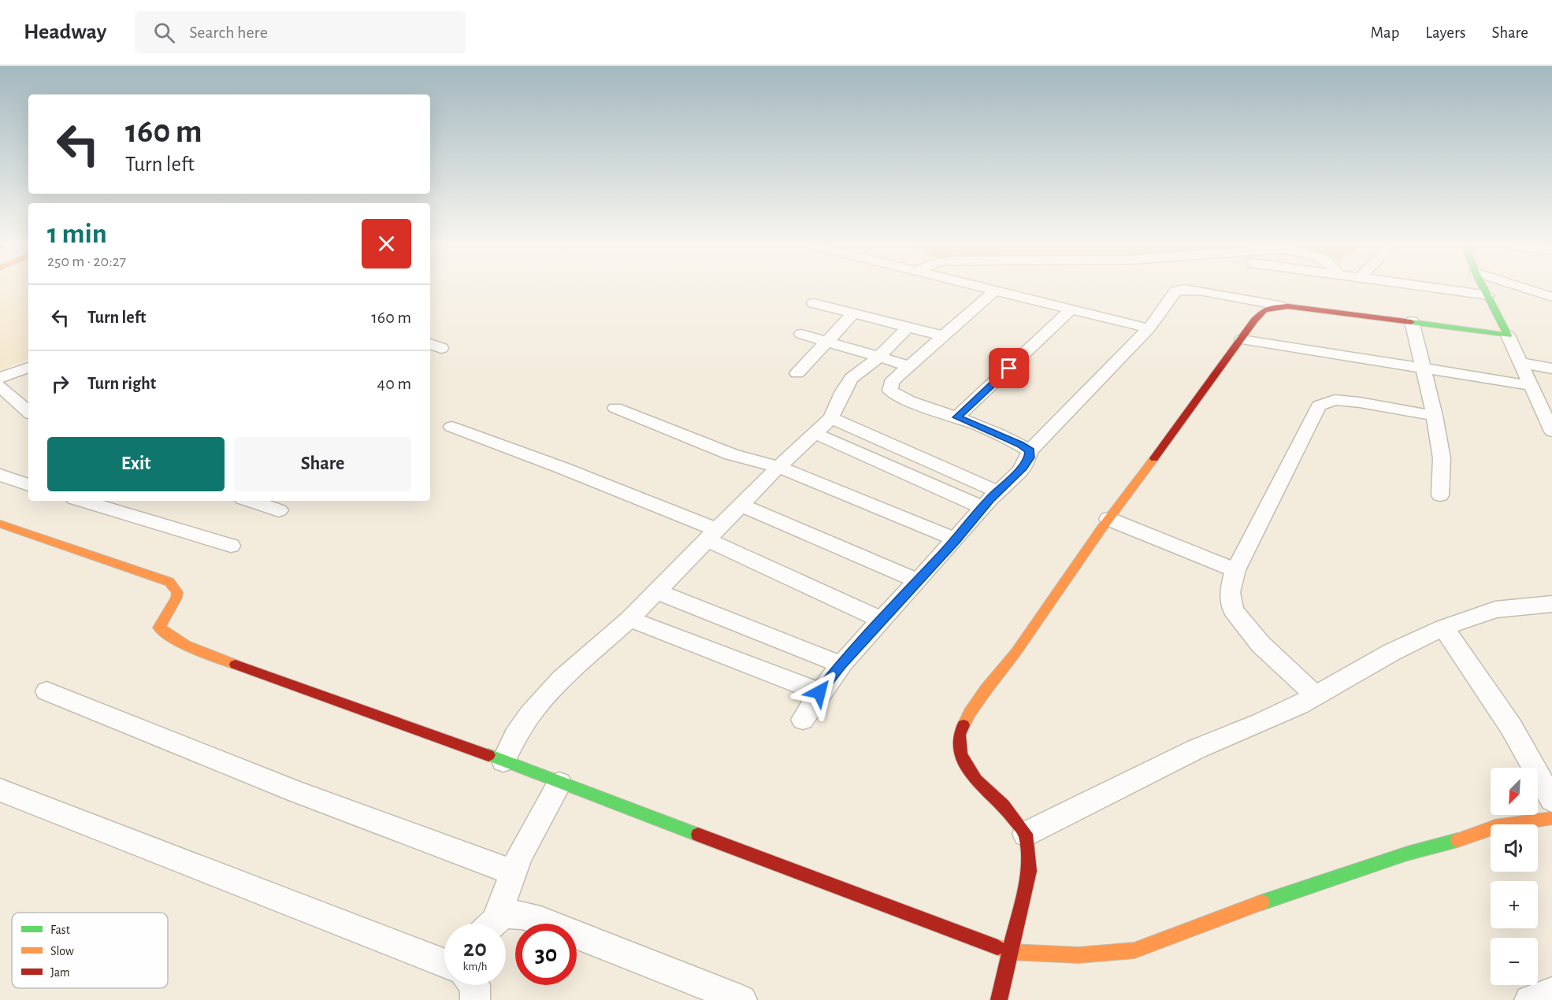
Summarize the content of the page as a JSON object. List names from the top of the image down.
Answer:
{
  "legend": ["Fast", "Slow", "Jam"],
  "north": "bottom left",
  "page": {
    "header": "Headway",
    "search": "Search here",
    "nav": ["Map", "Layers", "Share"],
    "turn": ["160 m", "Turn left"],
    "heading": ["1 min", "250 m · 20:27"],
    "list": [
      {
        "name": "Turn left",
        "value": "160 m"
      },
      {
        "name": "Turn right",
        "value": "40 m"
      }
    ],
    "buttons": ["Exit", "Share"],
    "map_buttons": ["+", "−"],
    "speed": "20 km/h",
    "limit": "30"
  }
}
